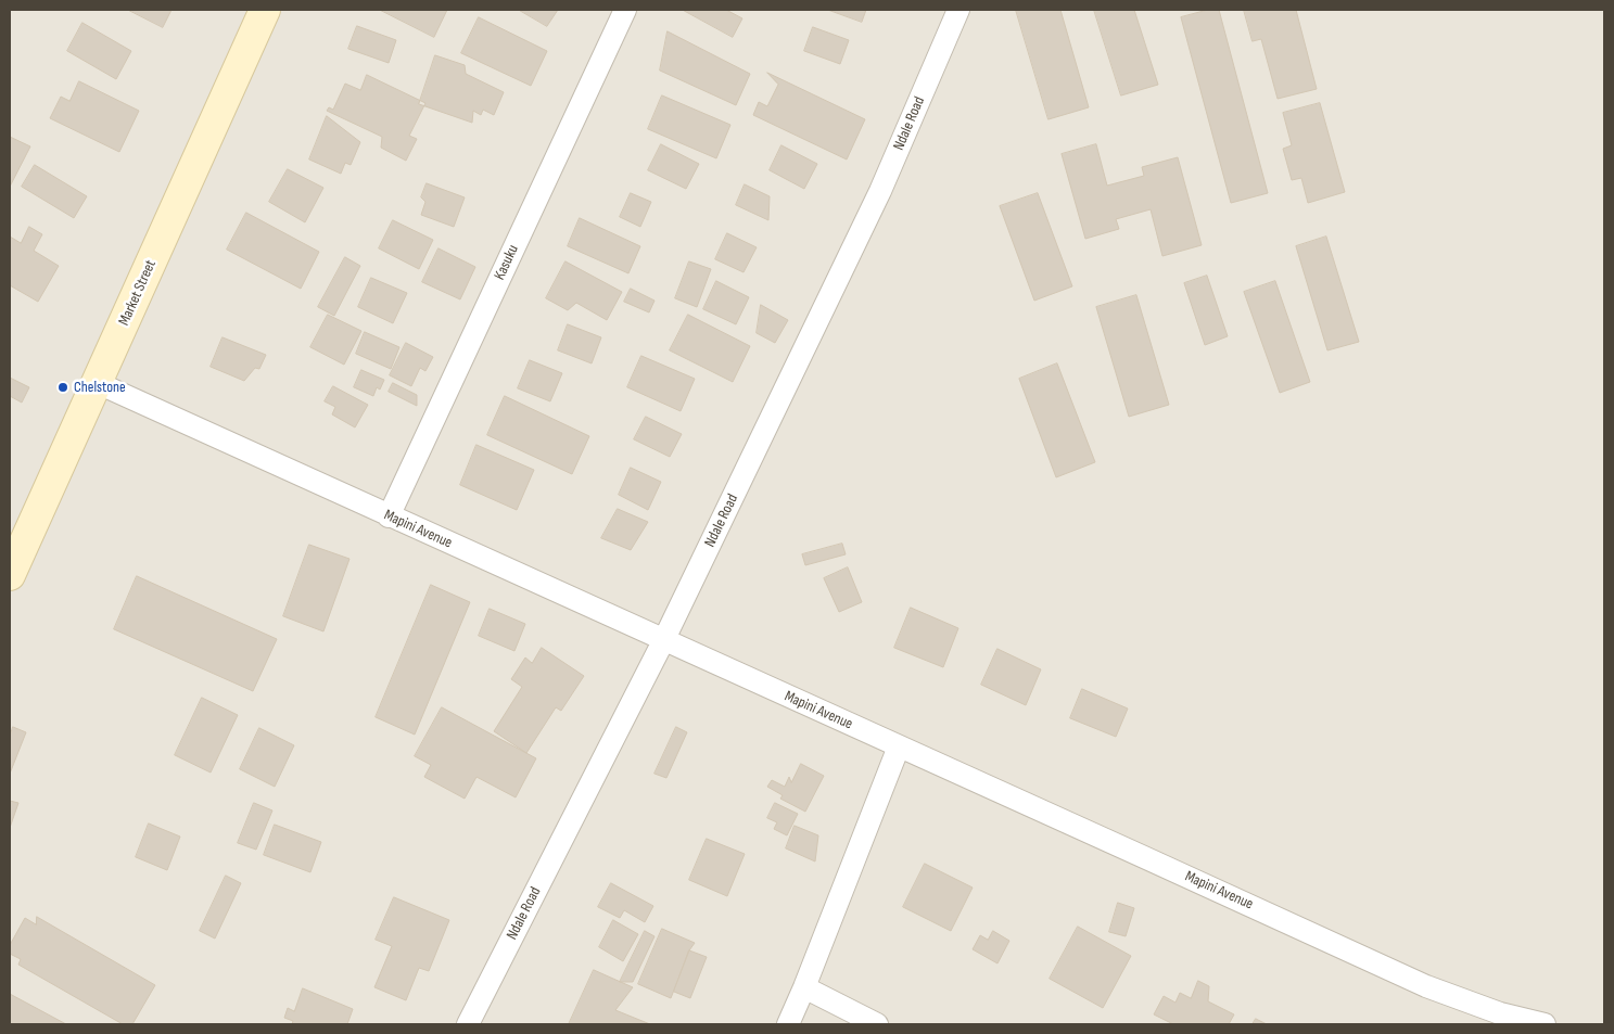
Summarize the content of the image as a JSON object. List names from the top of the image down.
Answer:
{
  "streets": {
    "street": [
      "Ndale Road",
      "Kasuku",
      "Market Street",
      "Mapini Avenue"
    ]
  },
  "crossings": [
    ["Ndale Road", "Mapini Avenue"],
    ["Kasuku", "Mapini Avenue"],
    ["Market Street", "Mapini Avenue"]
  ],
  "places": ["Chelstone"]
}
